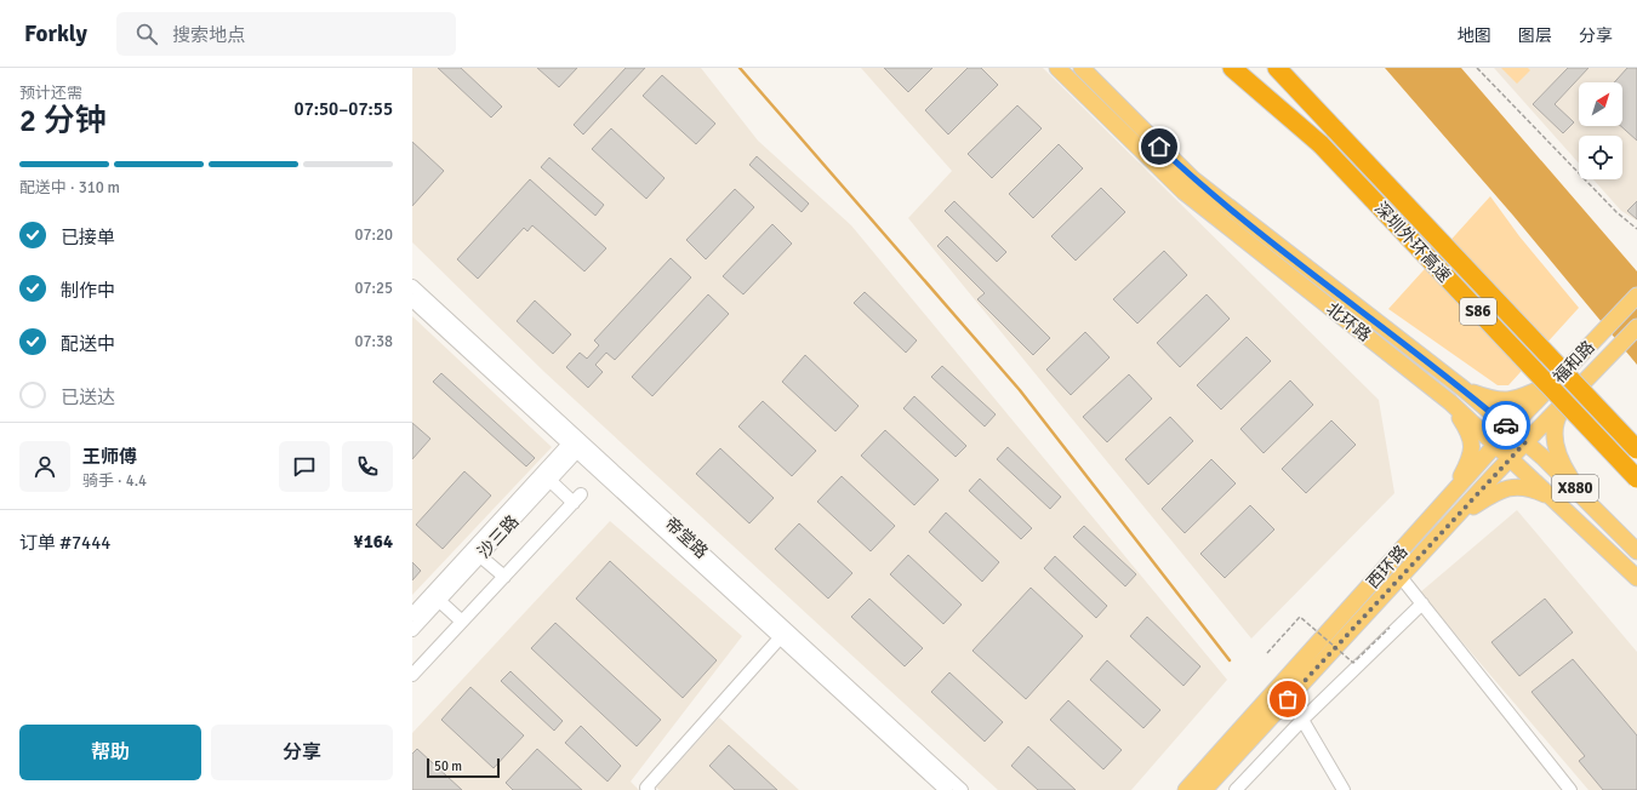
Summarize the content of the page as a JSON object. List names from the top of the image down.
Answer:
{
  "streets": {
    "highway": ["深圳外环高速", "S86"],
    "main road": [
      "北环路",
      "福和路",
      "X880",
      "西环路"
    ],
    "street": ["沙三路", "帝堂路"]
  },
  "crossings": [
    ["北环路", "福和路"],
    ["北环路", "西环路"],
    ["福和路", "西环路"],
    ["沙三路", "帝堂路"]
  ],
  "scale_bar": "50 m",
  "north": "top right",
  "page": {
    "header": "Forkly",
    "search": "搜索地点",
    "nav": ["地图", "图层", "分享"],
    "heading": ["2 分钟", "预计还需", "07:50–07:55"],
    "panel": [
      "王师傅",
      "骑手 · 4.4",
      "订单 #7444",
      "¥164"
    ],
    "bar": "配送中 · 310 m",
    "list": [
      ["已接单", "07:20"],
      ["制作中", "07:25"],
      ["配送中", "07:38"],
      "已送达"
    ],
    "buttons": ["帮助", "分享"],
    "scale": "50 m"
  }
}
